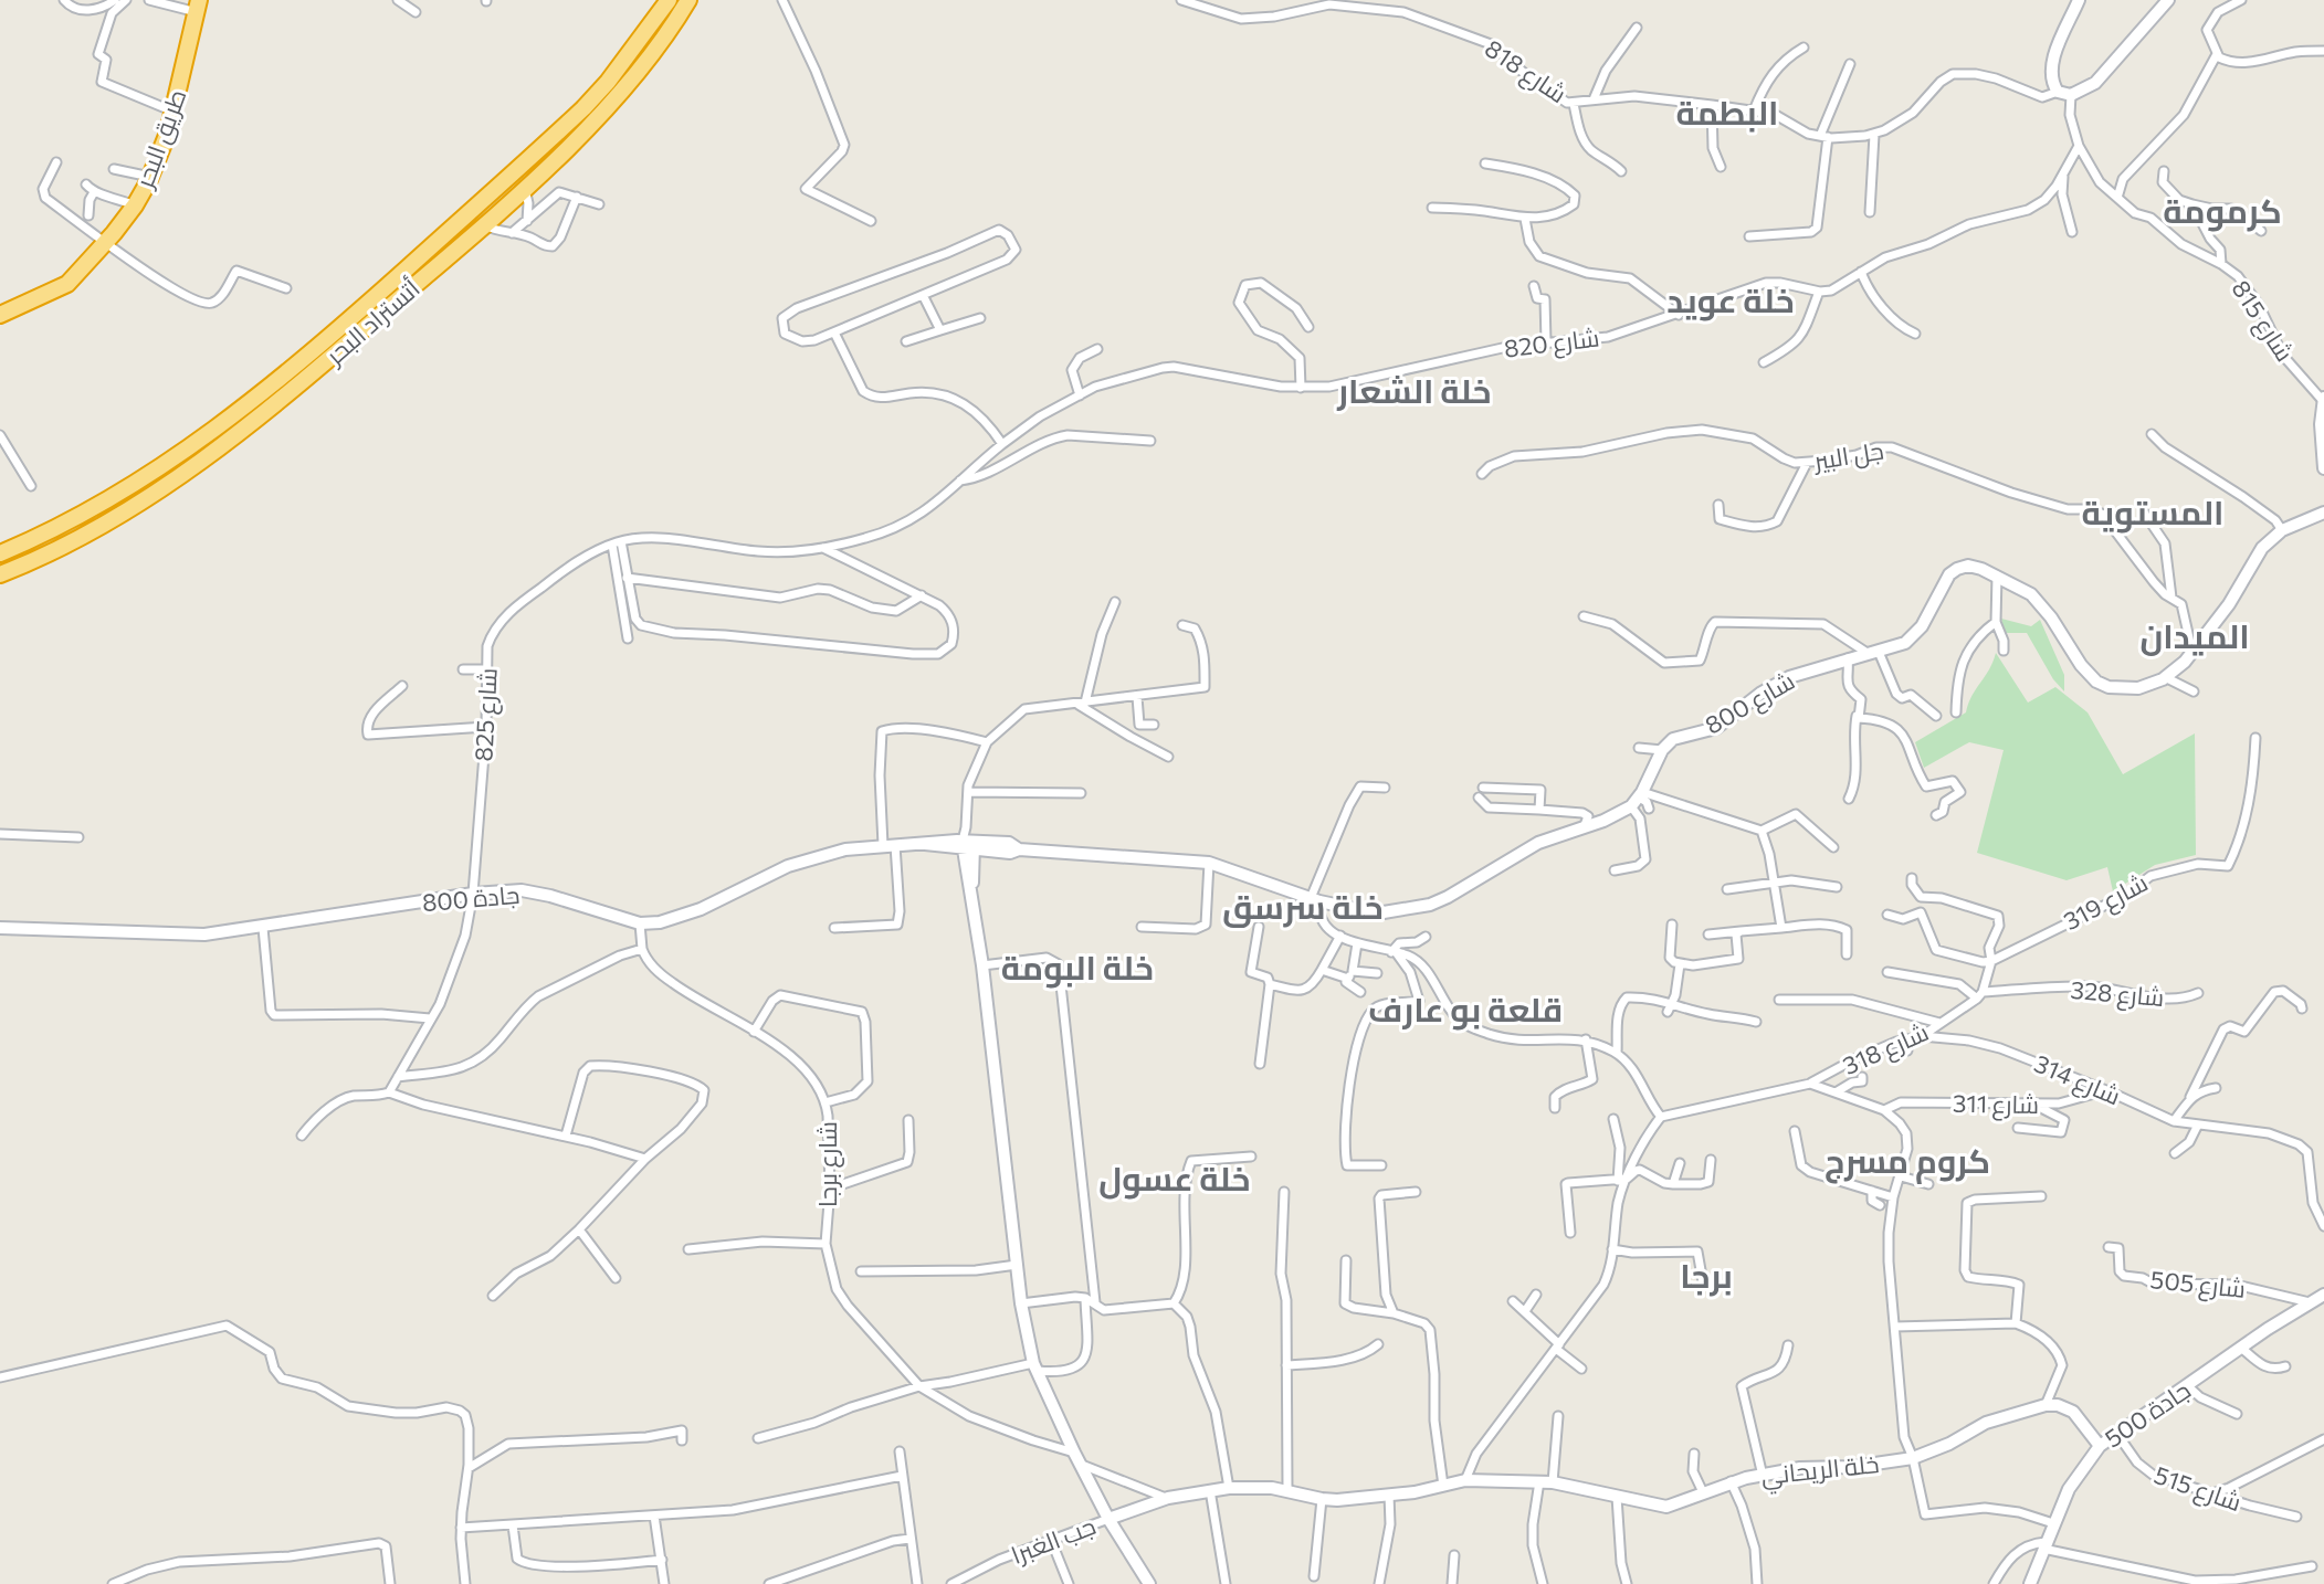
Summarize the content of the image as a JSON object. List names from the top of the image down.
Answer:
{
  "streets": {
    "highway": ["طريق البحر", "أتستراد البحر"],
    "main road": [
      "شارع 800",
      "جادة 800",
      "جادة 500",
      "خلة الريحاني"
    ],
    "street": [
      "شارع 818",
      "شارع 815",
      "شارع 820",
      "جل البير",
      "شارع 825",
      "شارع 319",
      "شارع 328",
      "شارع 318",
      "شارع 314",
      "شارع 311",
      "شارع برجا",
      "شارع 505",
      "شارع 515",
      "جب الغبرا"
    ]
  },
  "crossings": [
    ["شارع 818", "شارع 815"],
    ["شارع 820", "شارع 825"],
    ["جل البير", "شارع 800"],
    ["شارع 825", "جادة 800"],
    ["شارع 328", "شارع 318"],
    ["شارع 318", "شارع 314"],
    ["شارع 314", "شارع 311"],
    ["شارع 505", "جادة 500"],
    ["جادة 500", "شارع 515"],
    ["خلة الريحاني", "جب الغبرا"]
  ],
  "districts": [
    "البطمة",
    "كرمومة",
    "خلة عويد",
    "خلة الشعار",
    "المستوية",
    "الميدان",
    "خلة سرسق",
    "خلة البومة",
    "قلعة بو عارف",
    "كروم مسرج",
    "خلة عسول",
    "برجا"
  ]
}
